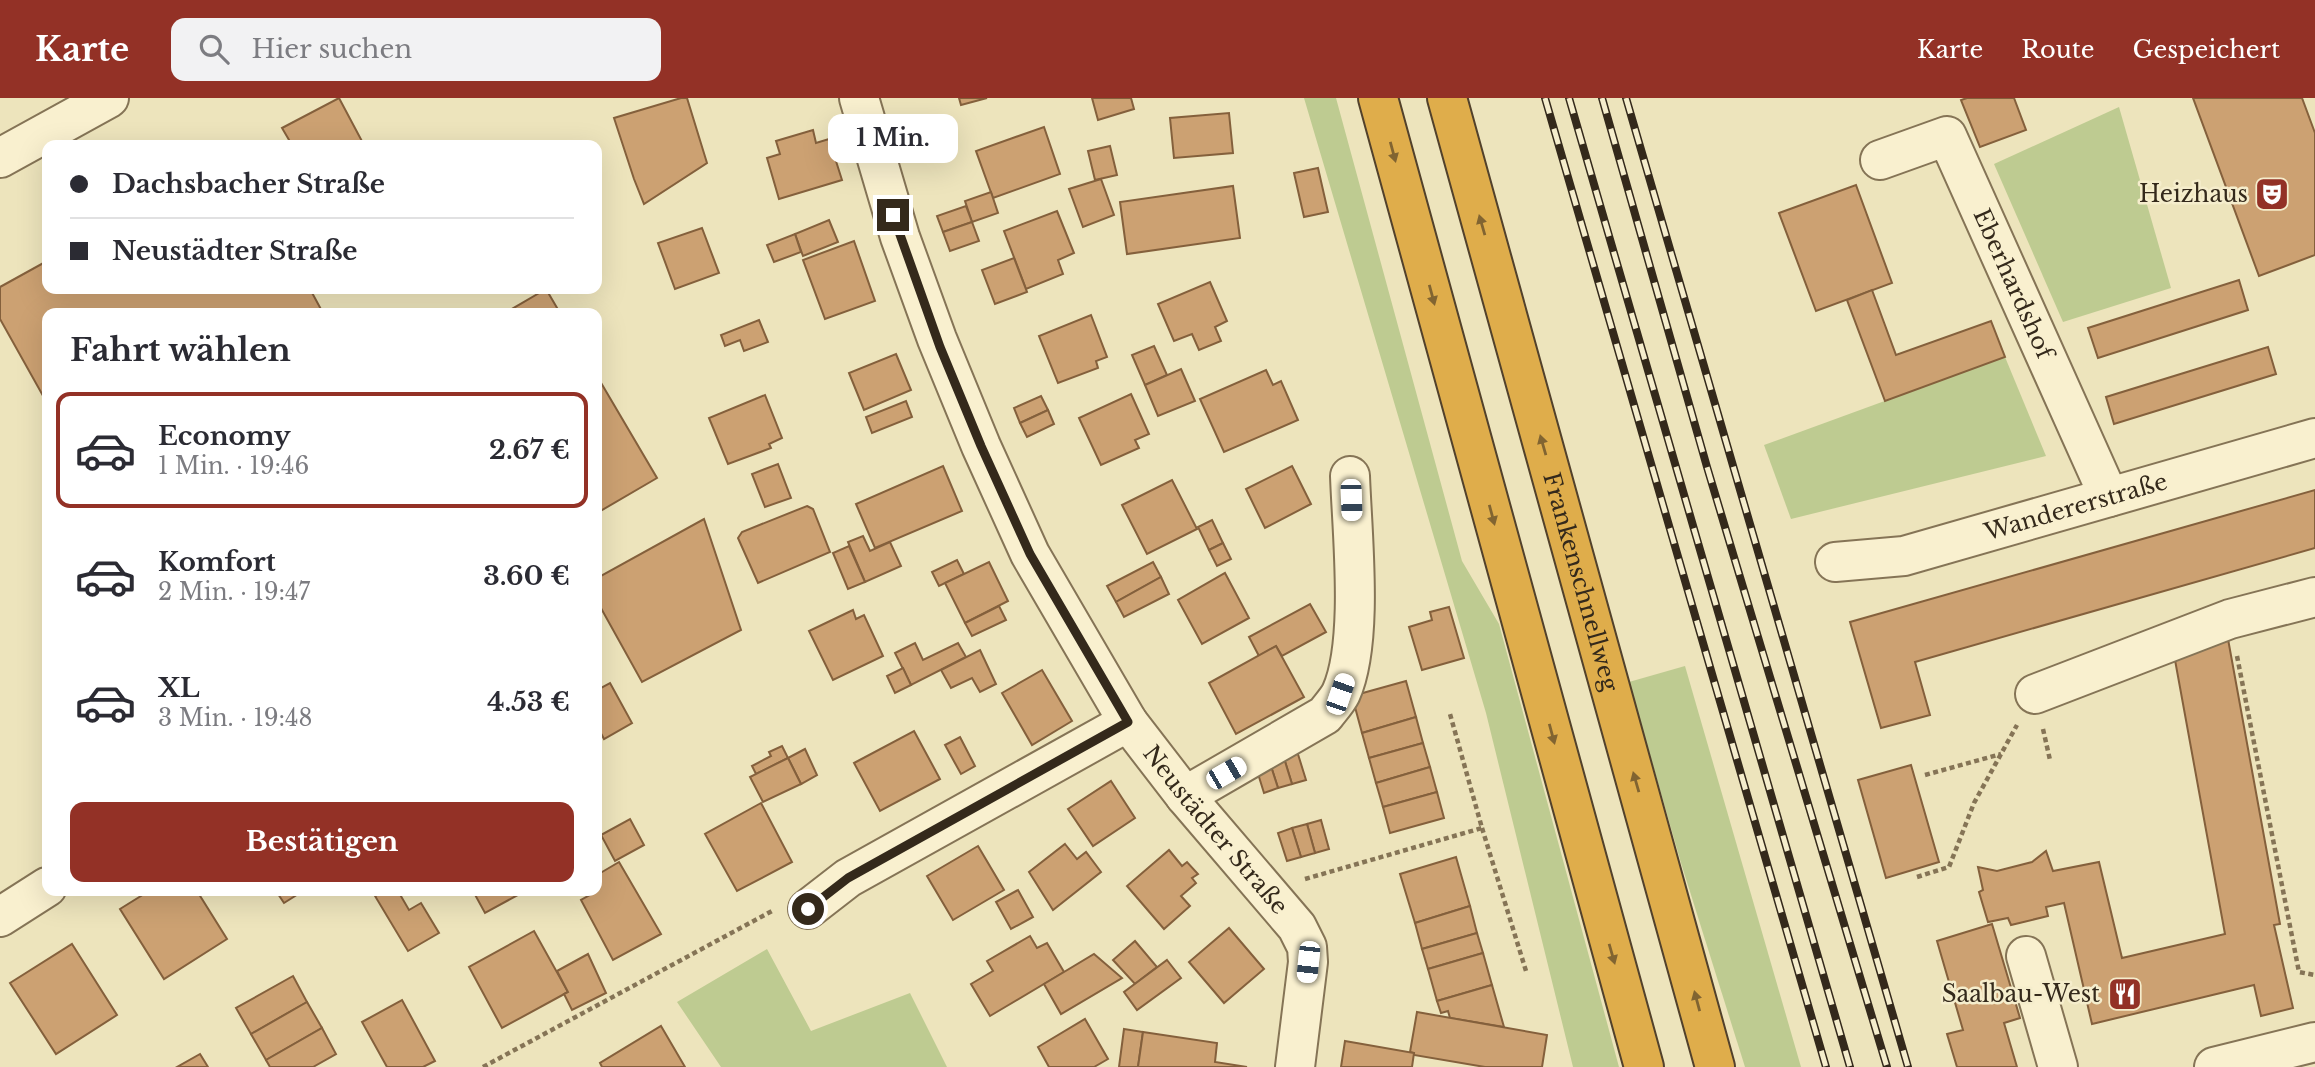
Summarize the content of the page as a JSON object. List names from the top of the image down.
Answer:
{
  "streets": {
    "highway": ["Frankenschnellweg"],
    "street": ["Eberhardshof", "Wandererstraße", "Neustädter Straße"]
  },
  "crossings": [
    ["Eberhardshof", "Wandererstraße"]
  ],
  "places": {
    "theatre": ["Heizhaus"],
    "restaurant": ["Saalbau-West"]
  },
  "page": {
    "header": "Karte",
    "search": "Hier suchen",
    "nav": ["Karte", "Route", "Gespeichert"],
    "bubble": "1 Min.",
    "banner": ["Dachsbacher Straße", "Neustädter Straße"],
    "heading": "Fahrt wählen",
    "list": [
      {
        "name": "Economy",
        "note": "1 Min. · 19:46",
        "value": "2.67 €"
      },
      {
        "name": "Komfort",
        "note": "2 Min. · 19:47",
        "value": "3.60 €"
      },
      {
        "name": "XL",
        "note": "3 Min. · 19:48",
        "value": "4.53 €"
      }
    ],
    "buttons": "Bestätigen"
  }
}
